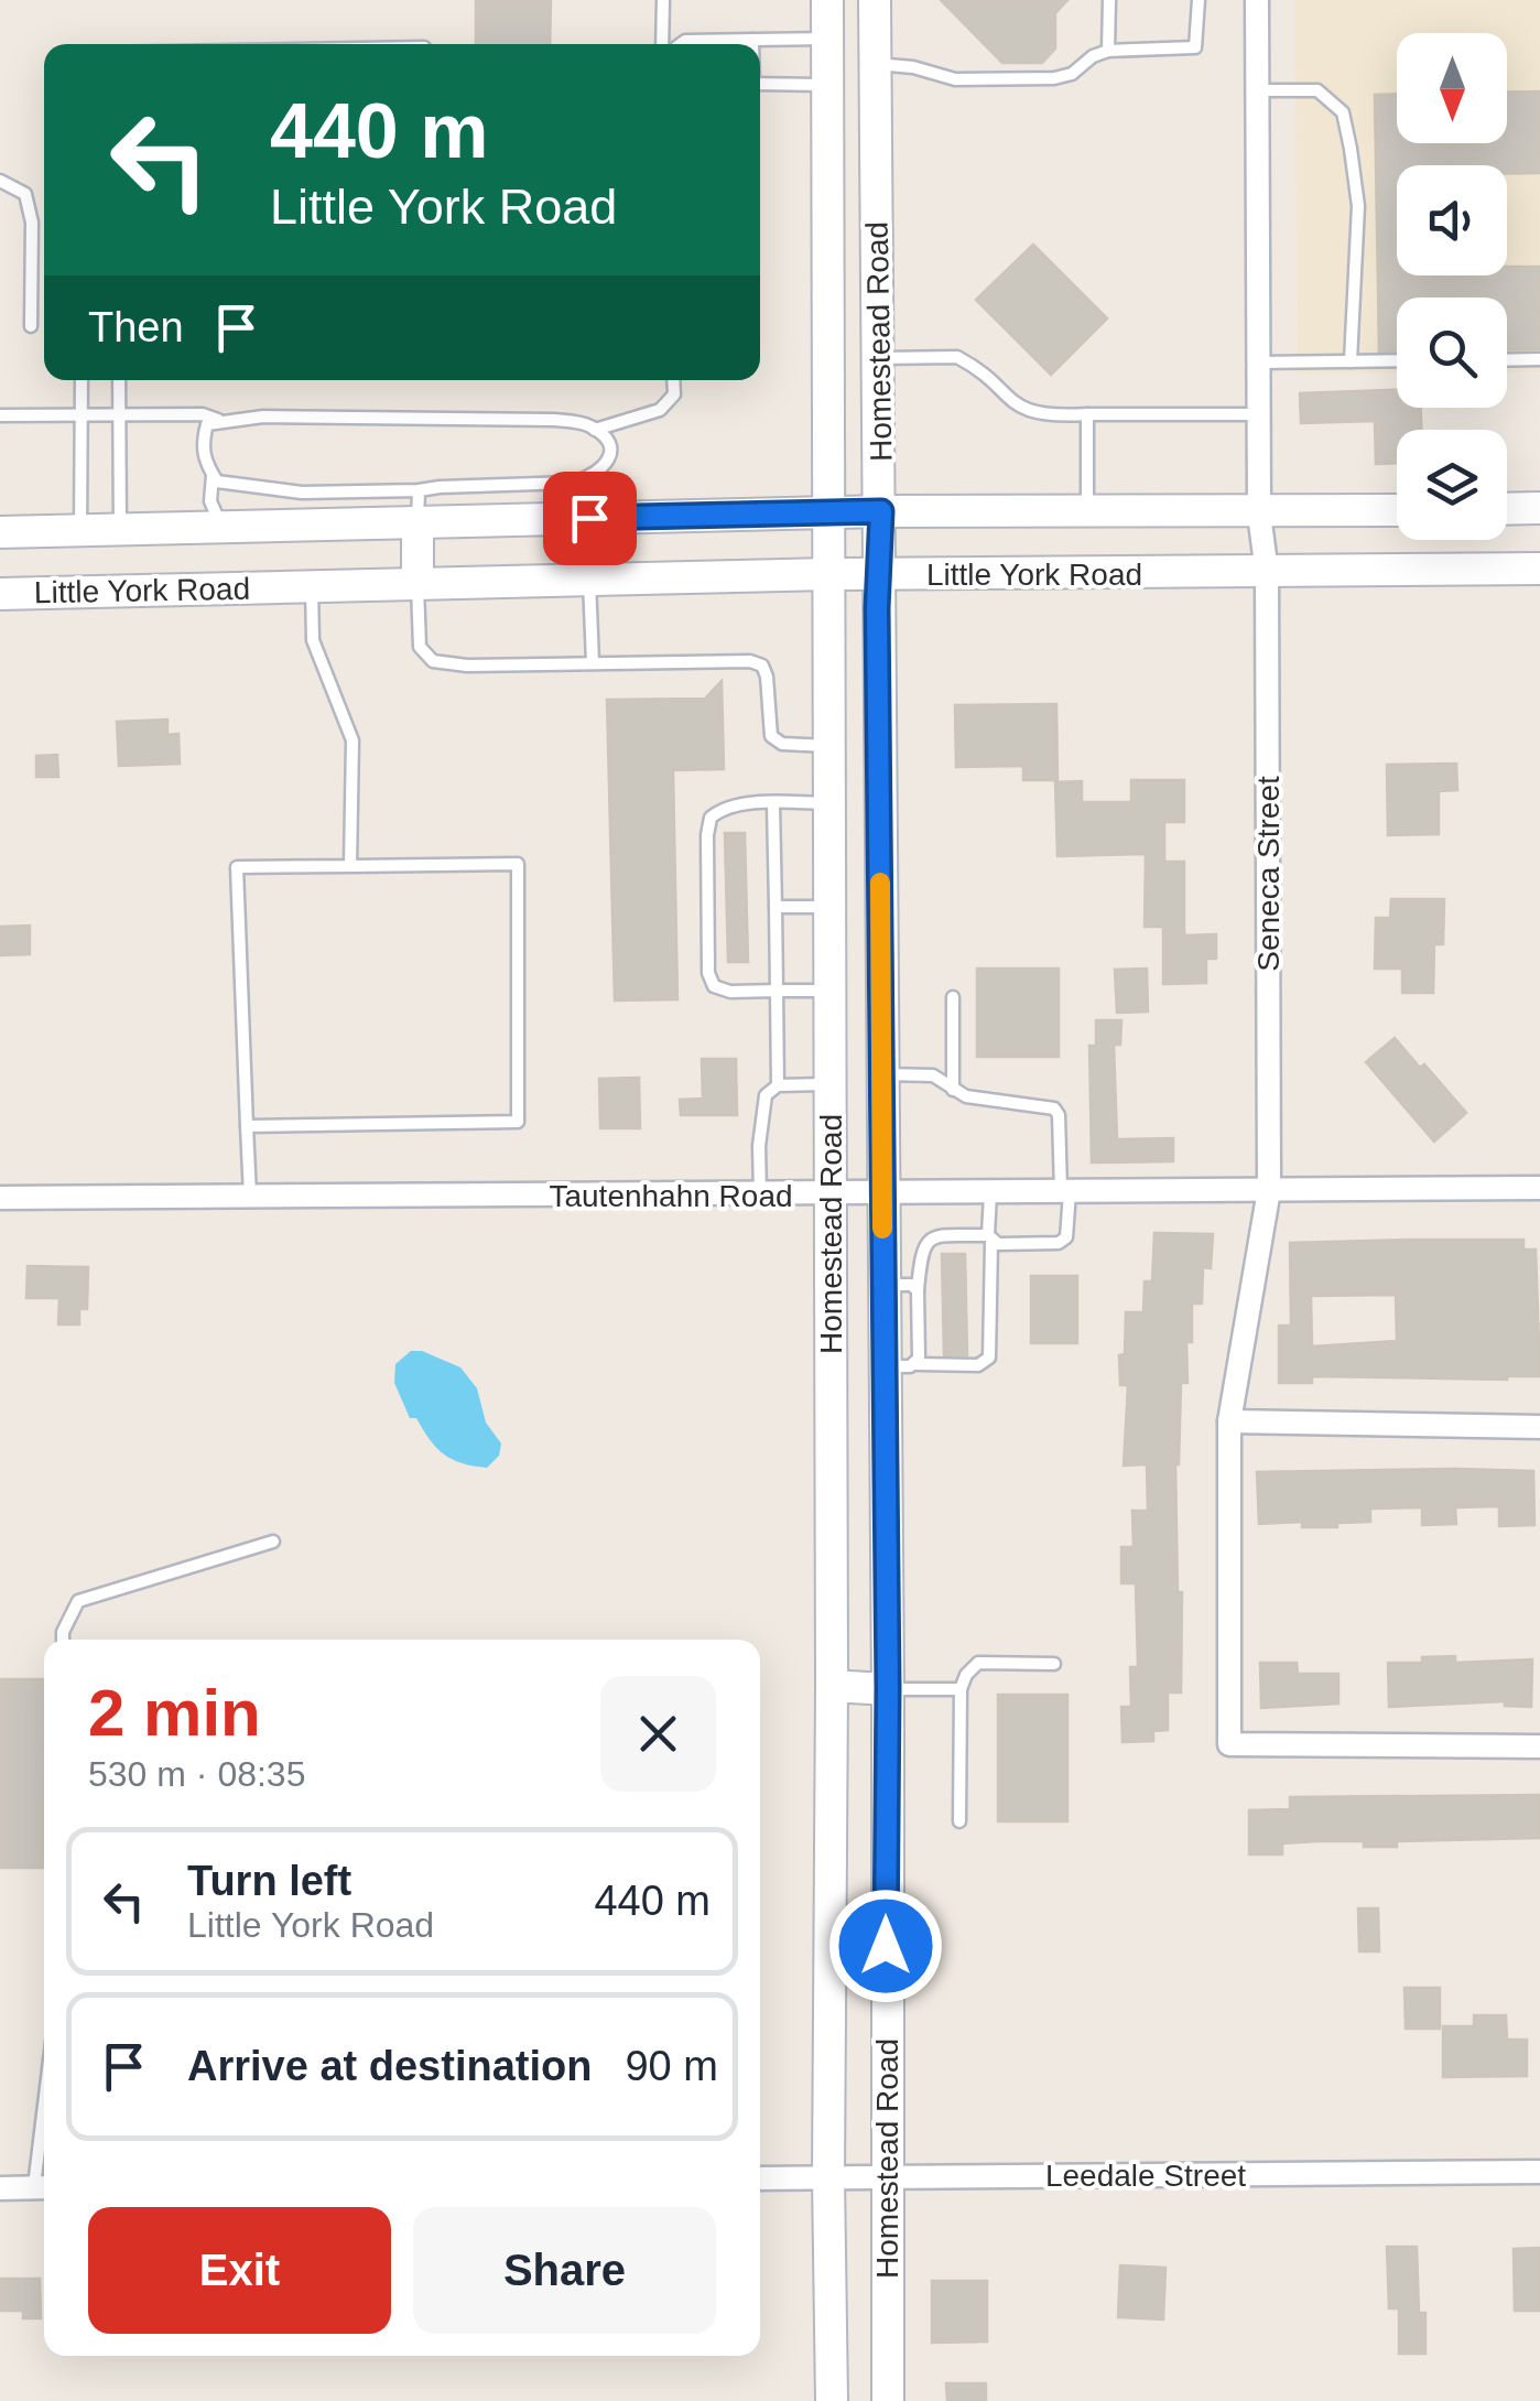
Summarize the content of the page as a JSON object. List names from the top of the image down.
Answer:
{
  "streets": {
    "main road": ["Homestead Road", "Little York Road"],
    "street": ["Seneca Street", "Tautenhahn Road", "Leedale Street"]
  },
  "crossings": [
    ["Homestead Road", "Little York Road"],
    ["Homestead Road", "Tautenhahn Road"],
    ["Homestead Road", "Leedale Street"],
    ["Little York Road", "Seneca Street"],
    ["Seneca Street", "Tautenhahn Road"]
  ],
  "north": "bottom",
  "page": {
    "turn": ["440 m", "Little York Road"],
    "then": "Then",
    "heading": ["2 min", "530 m · 08:35"],
    "list": [
      {
        "name": "Turn left",
        "note": "Little York Road",
        "value": "440 m"
      },
      {
        "name": "Arrive at destination",
        "value": "90 m"
      }
    ],
    "buttons": ["Exit", "Share"]
  }
}
